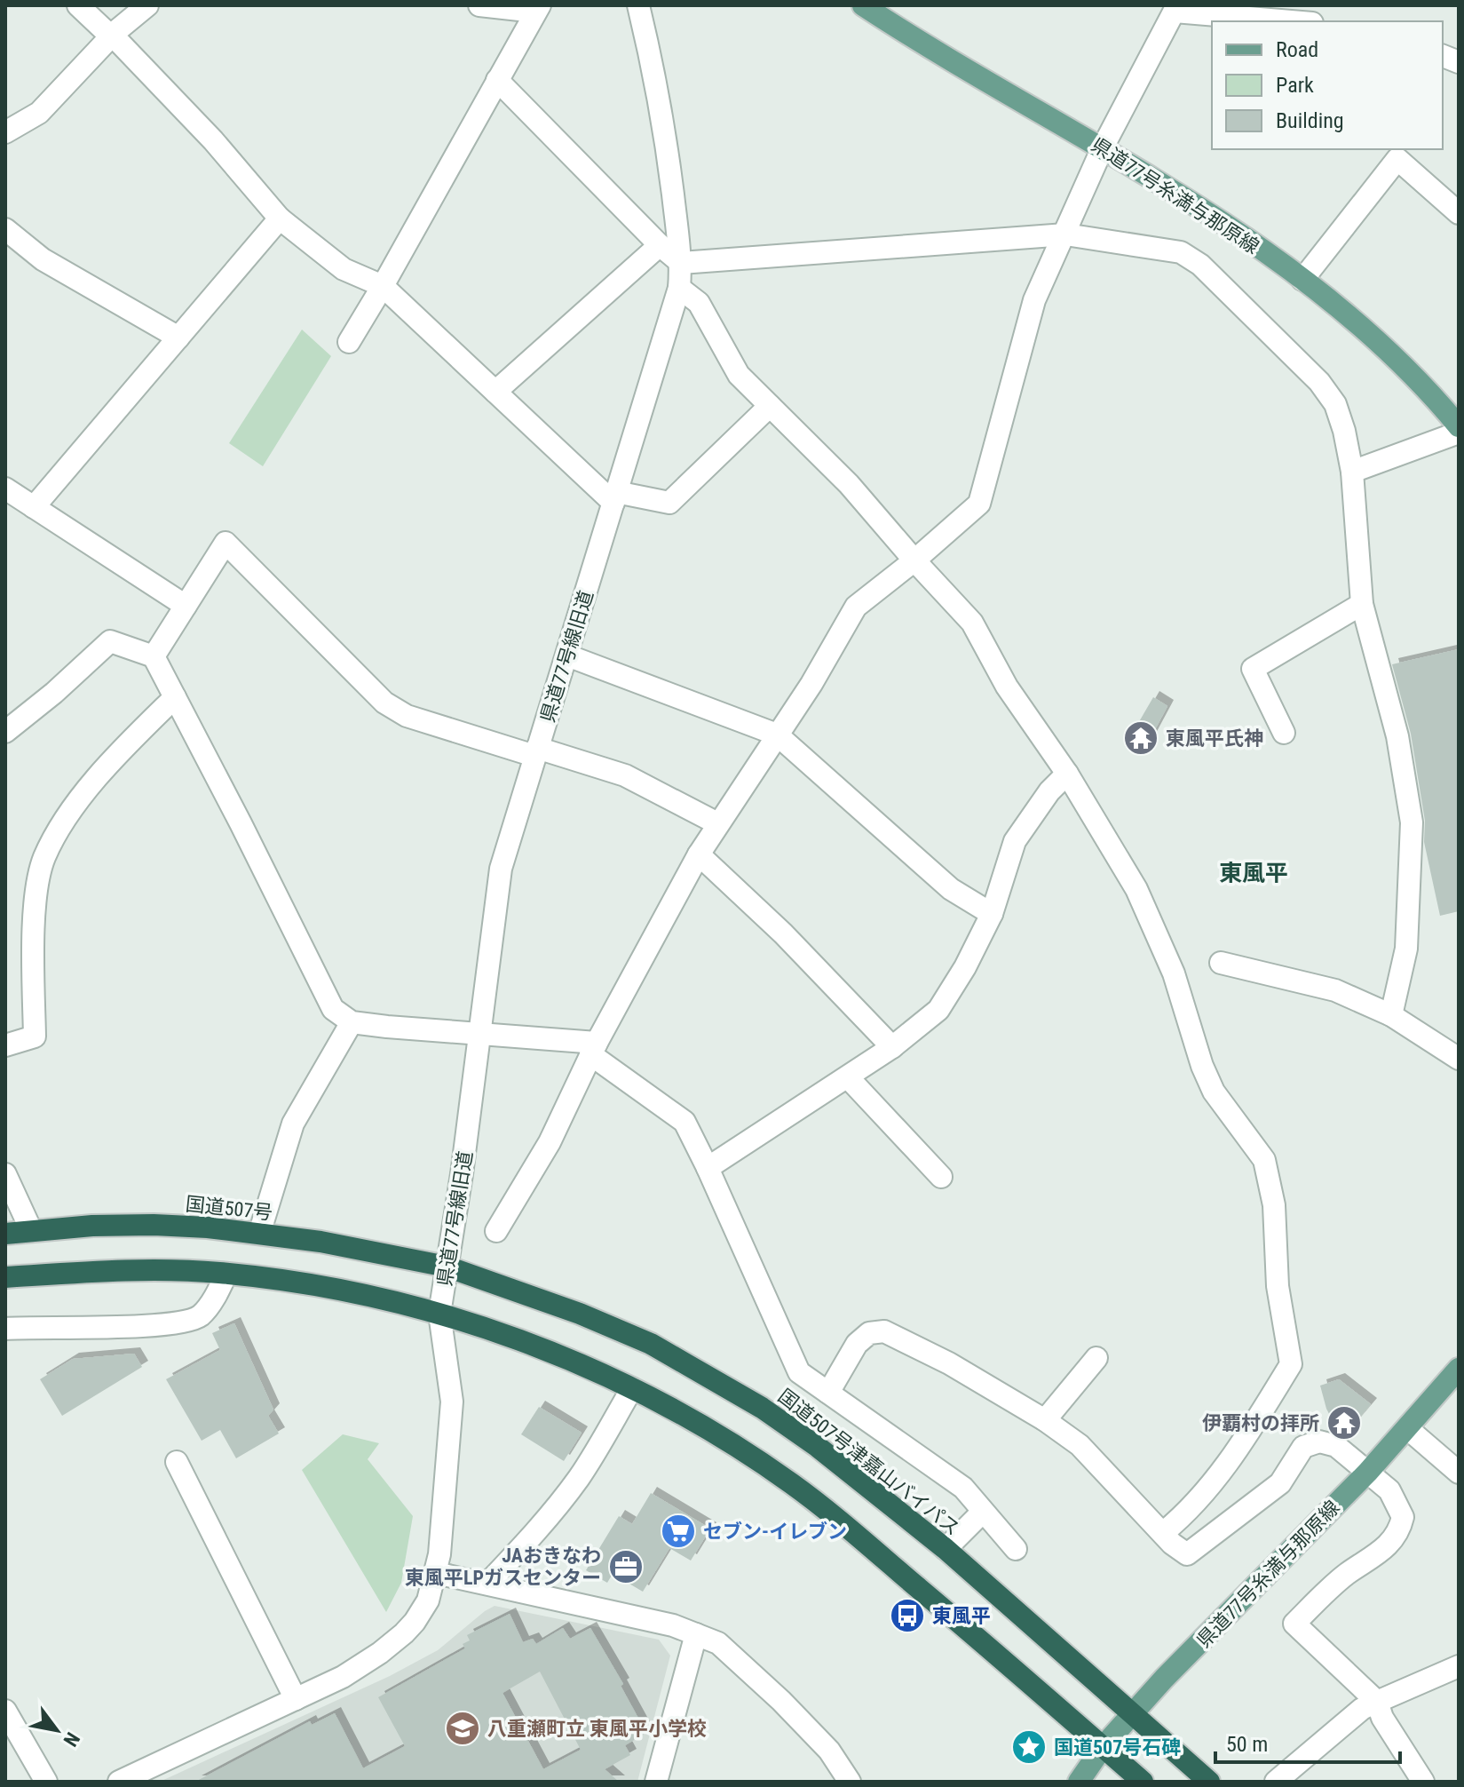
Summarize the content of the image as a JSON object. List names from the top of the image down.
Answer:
{
  "streets": {
    "highway": ["国道507号", "国道507号津嘉山バイパス"],
    "main road": ["県道77号糸満与那原線"],
    "street": ["県道77号線旧道"]
  },
  "crossings": [
    ["県道77号糸満与那原線", "国道507号津嘉山バイパス"],
    ["県道77号線旧道", "国道507号"],
    ["県道77号線旧道", "国道507号津嘉山バイパス"],
    ["国道507号", "国道507号津嘉山バイパス"]
  ],
  "districts": ["東風平"],
  "places": {
    "temple": ["東風平氏神", "伊覇村の拝所"],
    "supermarket": ["セブン-イレブン"],
    "office": ["JAおきなわ 東風平LPガスセンター"],
    "bus stop": ["東風平"],
    "school or university": ["八重瀬町立 東風平小学校"],
    "place": ["国道507号石碑"]
  },
  "legend": ["Road", "Park", "Building"],
  "scale_bar": "50 m",
  "north": "bottom right"
}
